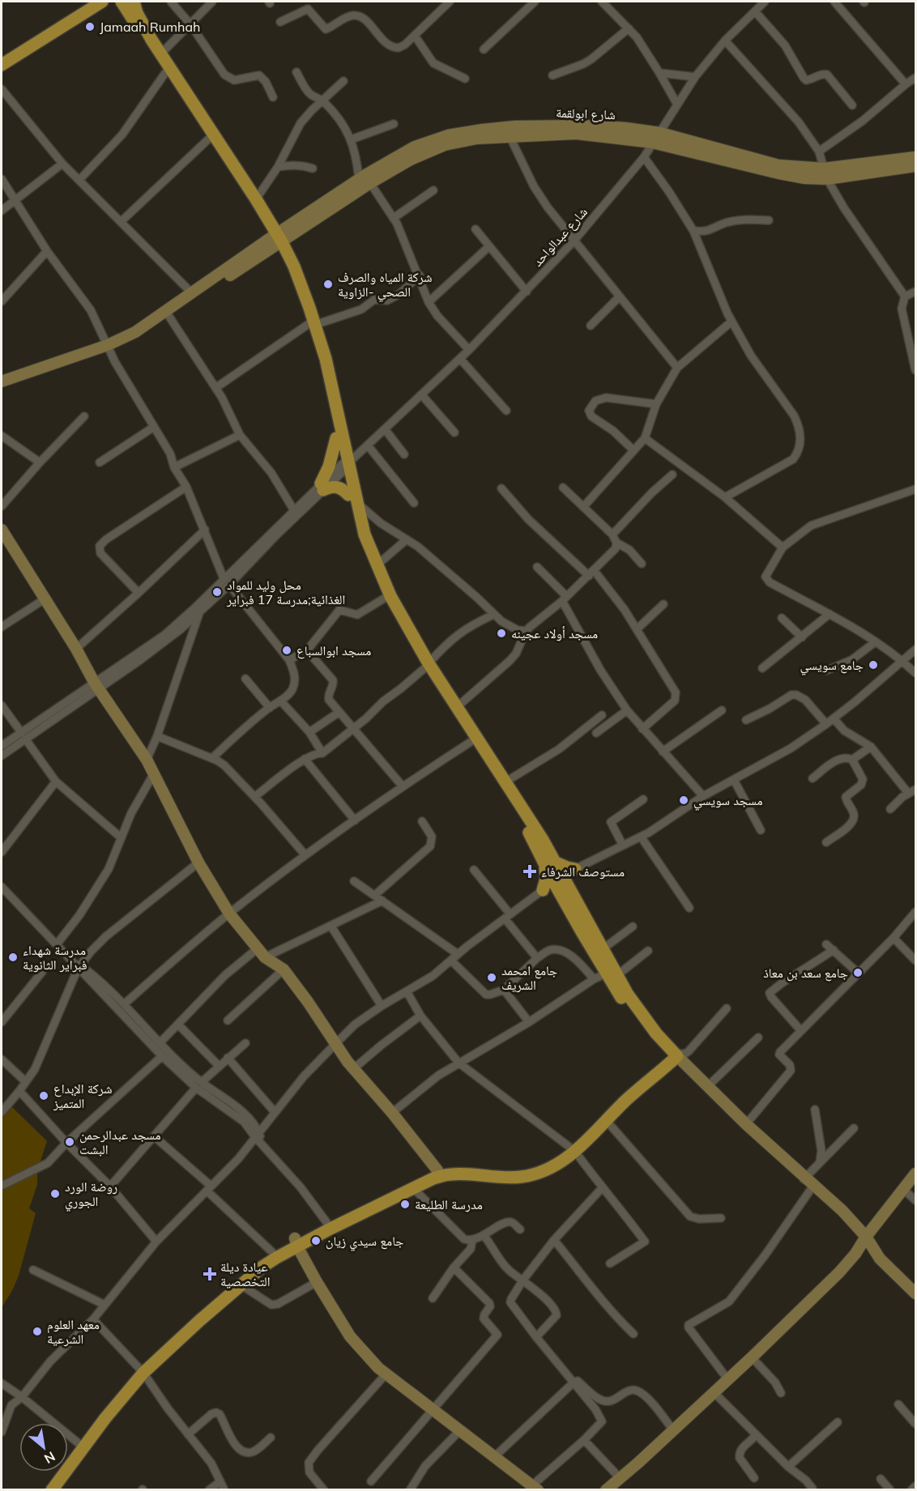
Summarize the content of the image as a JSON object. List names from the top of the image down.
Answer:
{
  "streets": {
    "street": ["شارع ابولقمة", "شارع عبدالواحد"]
  },
  "crossings": [
    ["شارع ابولقمة", "شارع عبدالواحد"]
  ],
  "places": {
    "other": [
      "Jamaah Rumhah",
      "شركة المياه والصرف الصحي -الزاوية",
      "محل وليد للمواد الغذائية;مدرسة 17 فبراير",
      "مسجد أولاد عجينه",
      "مسجد ابوالسباع",
      "جامع سويسي",
      "مسجد سويسي",
      "مدرسة شهداء فبراير الثانوية",
      "جامع سعد بن معاذ",
      "جامع امحمد الشريف",
      "شركة الإبداع المتميز",
      "مسجد عبدالرحمن البشت",
      "روضة الورد الجوري",
      "مدرسة الطليعة",
      "جامع سيدي زيان",
      "معهد العلوم الشرعية"
    ],
    "health": ["مستوصف الشرفاء", "عيادة ديلة التخصصية"]
  },
  "north": "bottom right"
}
